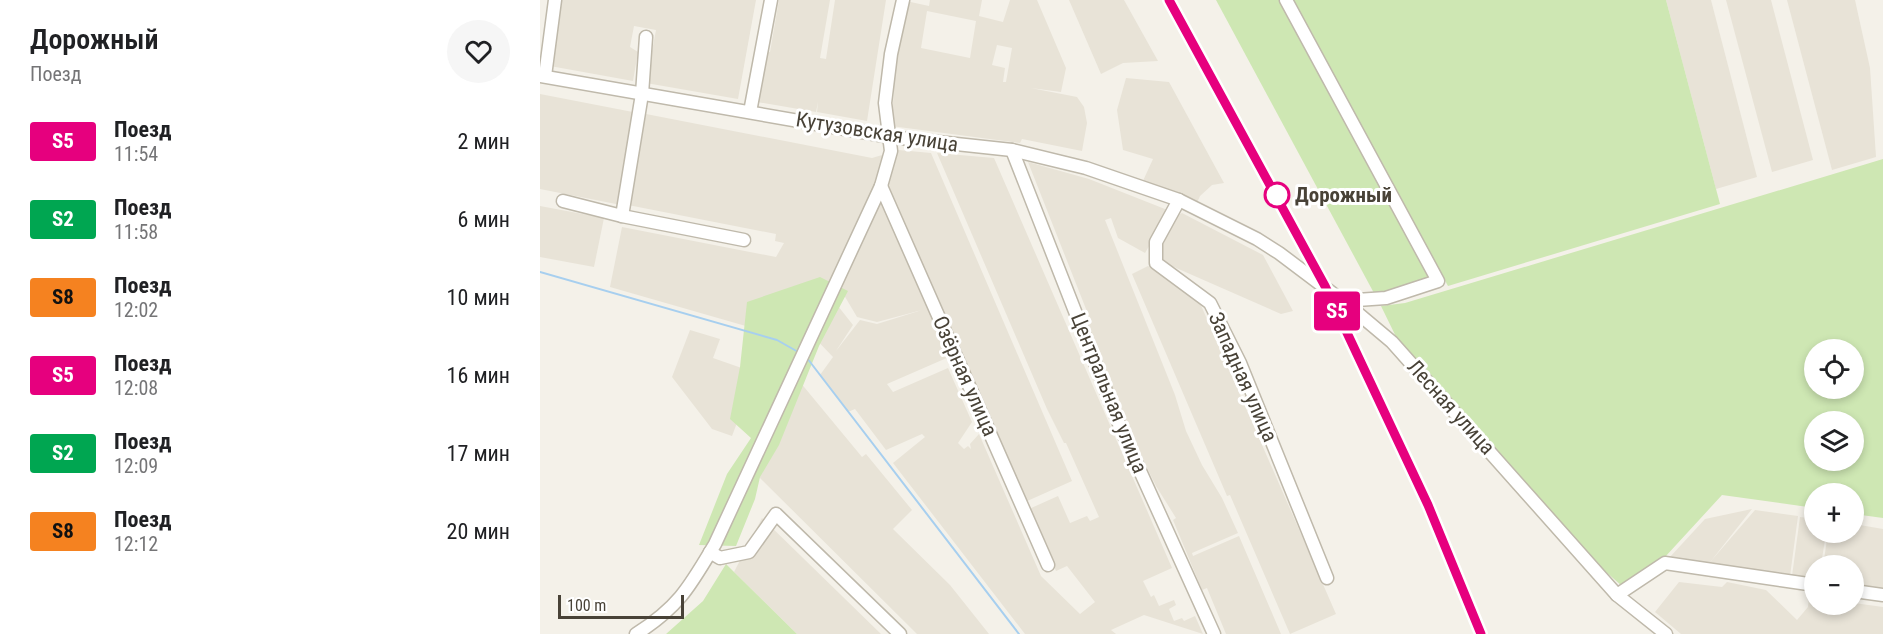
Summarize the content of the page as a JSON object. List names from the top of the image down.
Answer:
{
  "streets": {
    "street": [
      "Кутузовская улица",
      "Озёрная улица",
      "Западная улица",
      "Центральная улица",
      "Лесная улица"
    ]
  },
  "crossings": [
    ["Кутузовская улица", "Западная улица"],
    ["Кутузовская улица", "Центральная улица"],
    ["Кутузовская улица", "Лесная улица"]
  ],
  "places": ["Дорожный"],
  "scale_bar": "100 m",
  "page": {
    "heading": ["Дорожный", "Поезд"],
    "on_map": "S5",
    "list": [
      {
        "mark": "S5",
        "name": "Поезд",
        "note": "11:54",
        "value": "2 мин"
      },
      {
        "mark": "S2",
        "name": "Поезд",
        "note": "11:58",
        "value": "6 мин"
      },
      {
        "mark": "S8",
        "name": "Поезд",
        "note": "12:02",
        "value": "10 мин"
      },
      {
        "mark": "S5",
        "name": "Поезд",
        "note": "12:08",
        "value": "16 мин"
      },
      {
        "mark": "S2",
        "name": "Поезд",
        "note": "12:09",
        "value": "17 мин"
      },
      {
        "mark": "S8",
        "name": "Поезд",
        "note": "12:12",
        "value": "20 мин"
      }
    ],
    "map_buttons": ["+", "−"],
    "scale": "100 m"
  }
}
